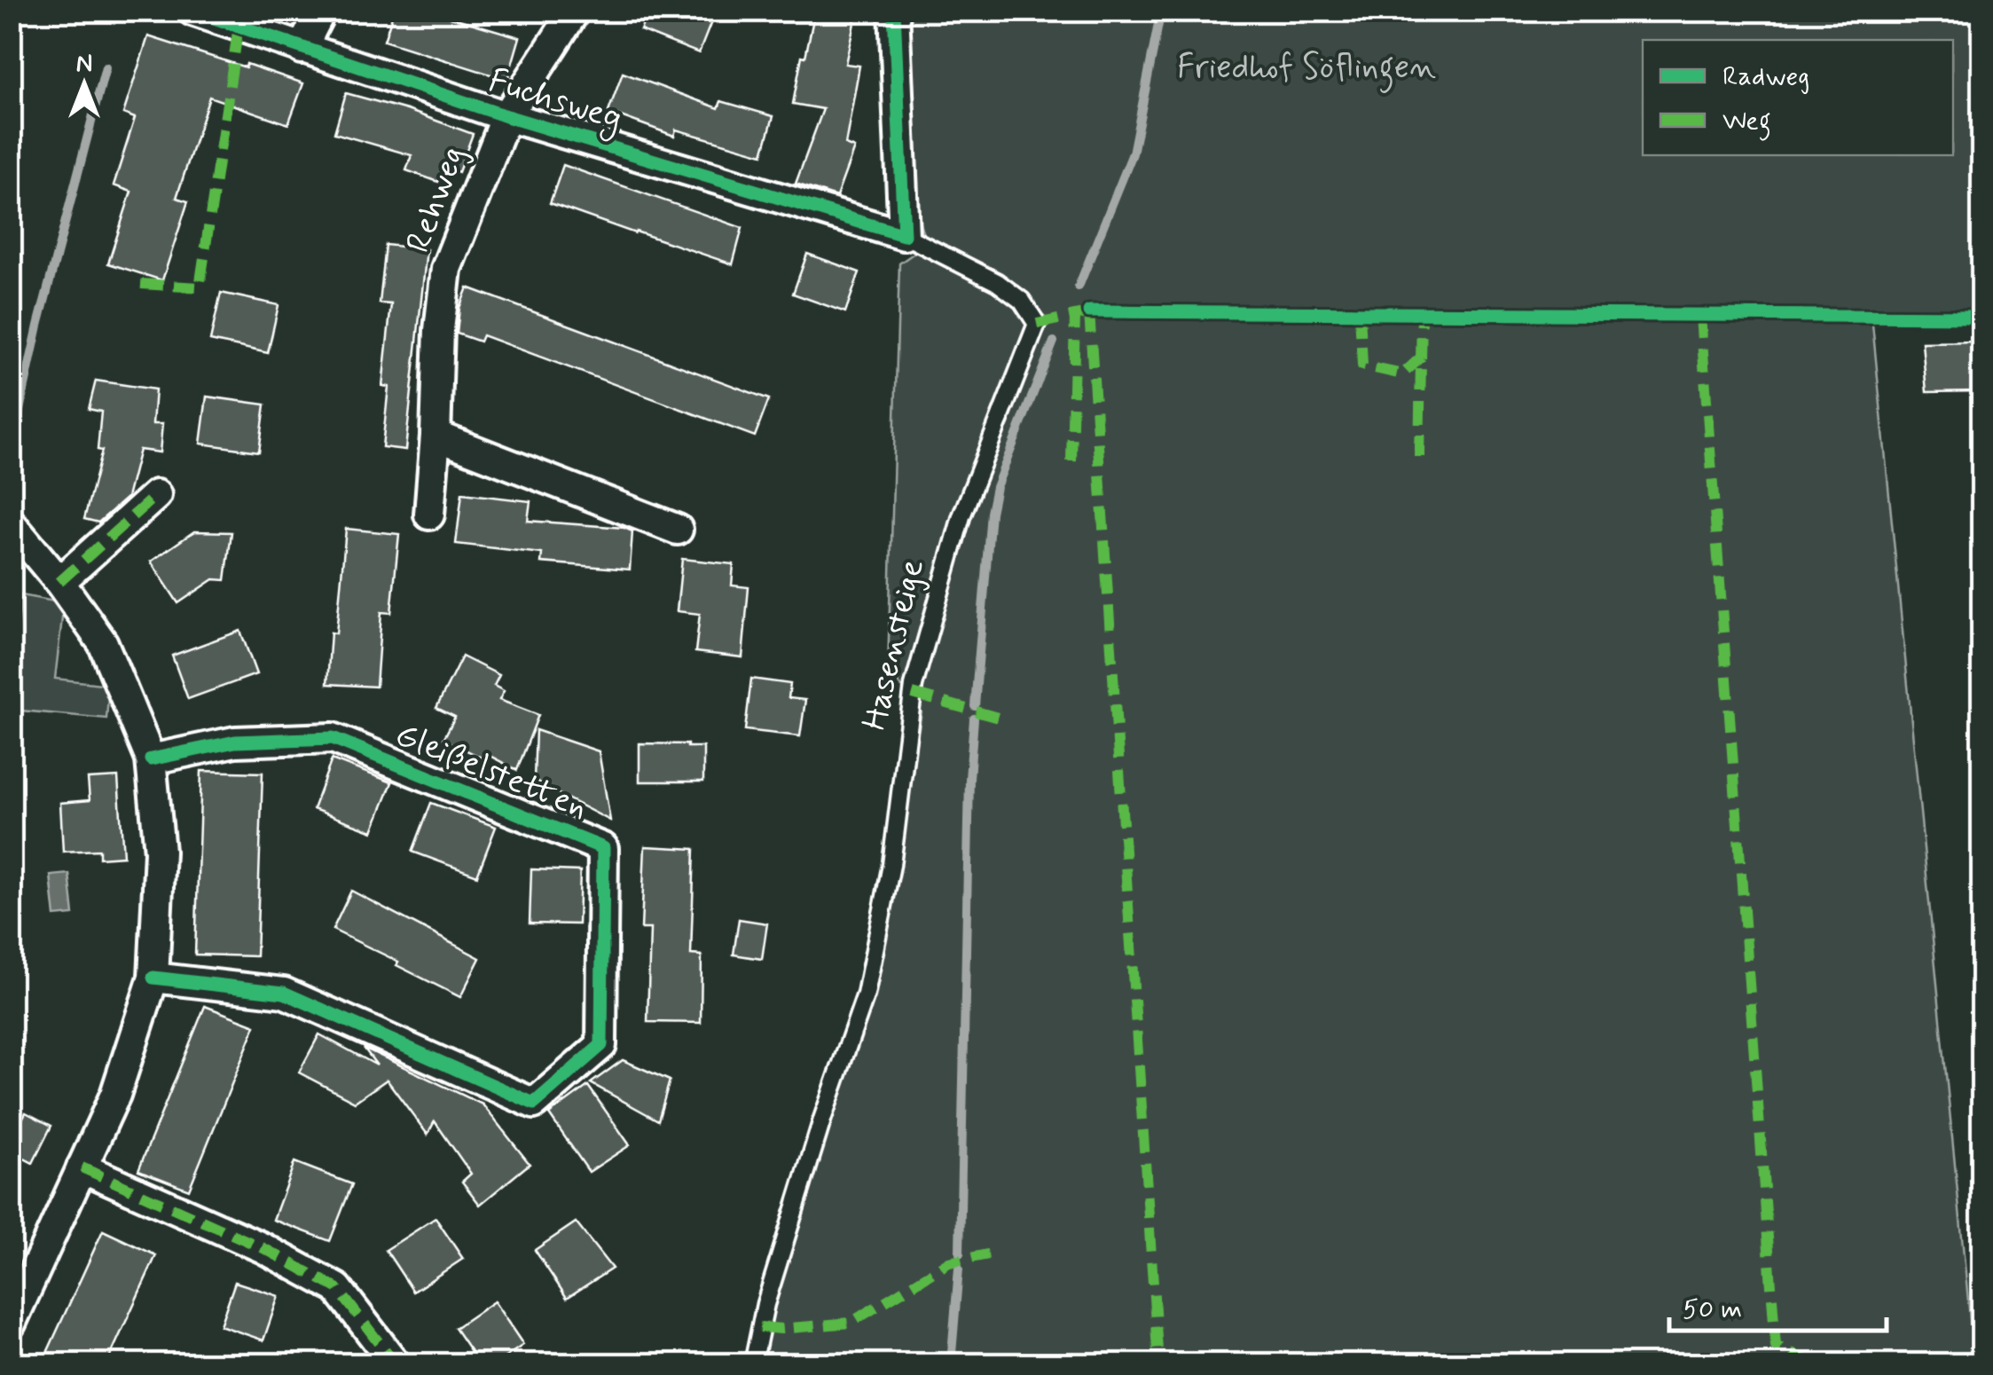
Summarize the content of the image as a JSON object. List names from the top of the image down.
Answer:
{
  "streets": {
    "street": ["Fuchsweg", "Rehweg", "Gleißelstetten"],
    "lane": ["Hasensteige"]
  },
  "crossings": [
    ["Fuchsweg", "Rehweg"],
    ["Fuchsweg", "Hasensteige"]
  ],
  "parks": ["Friedhof Söflingen"],
  "legend": ["Radweg", "Weg"],
  "scale_bar": "50 m",
  "north": "top"
}
